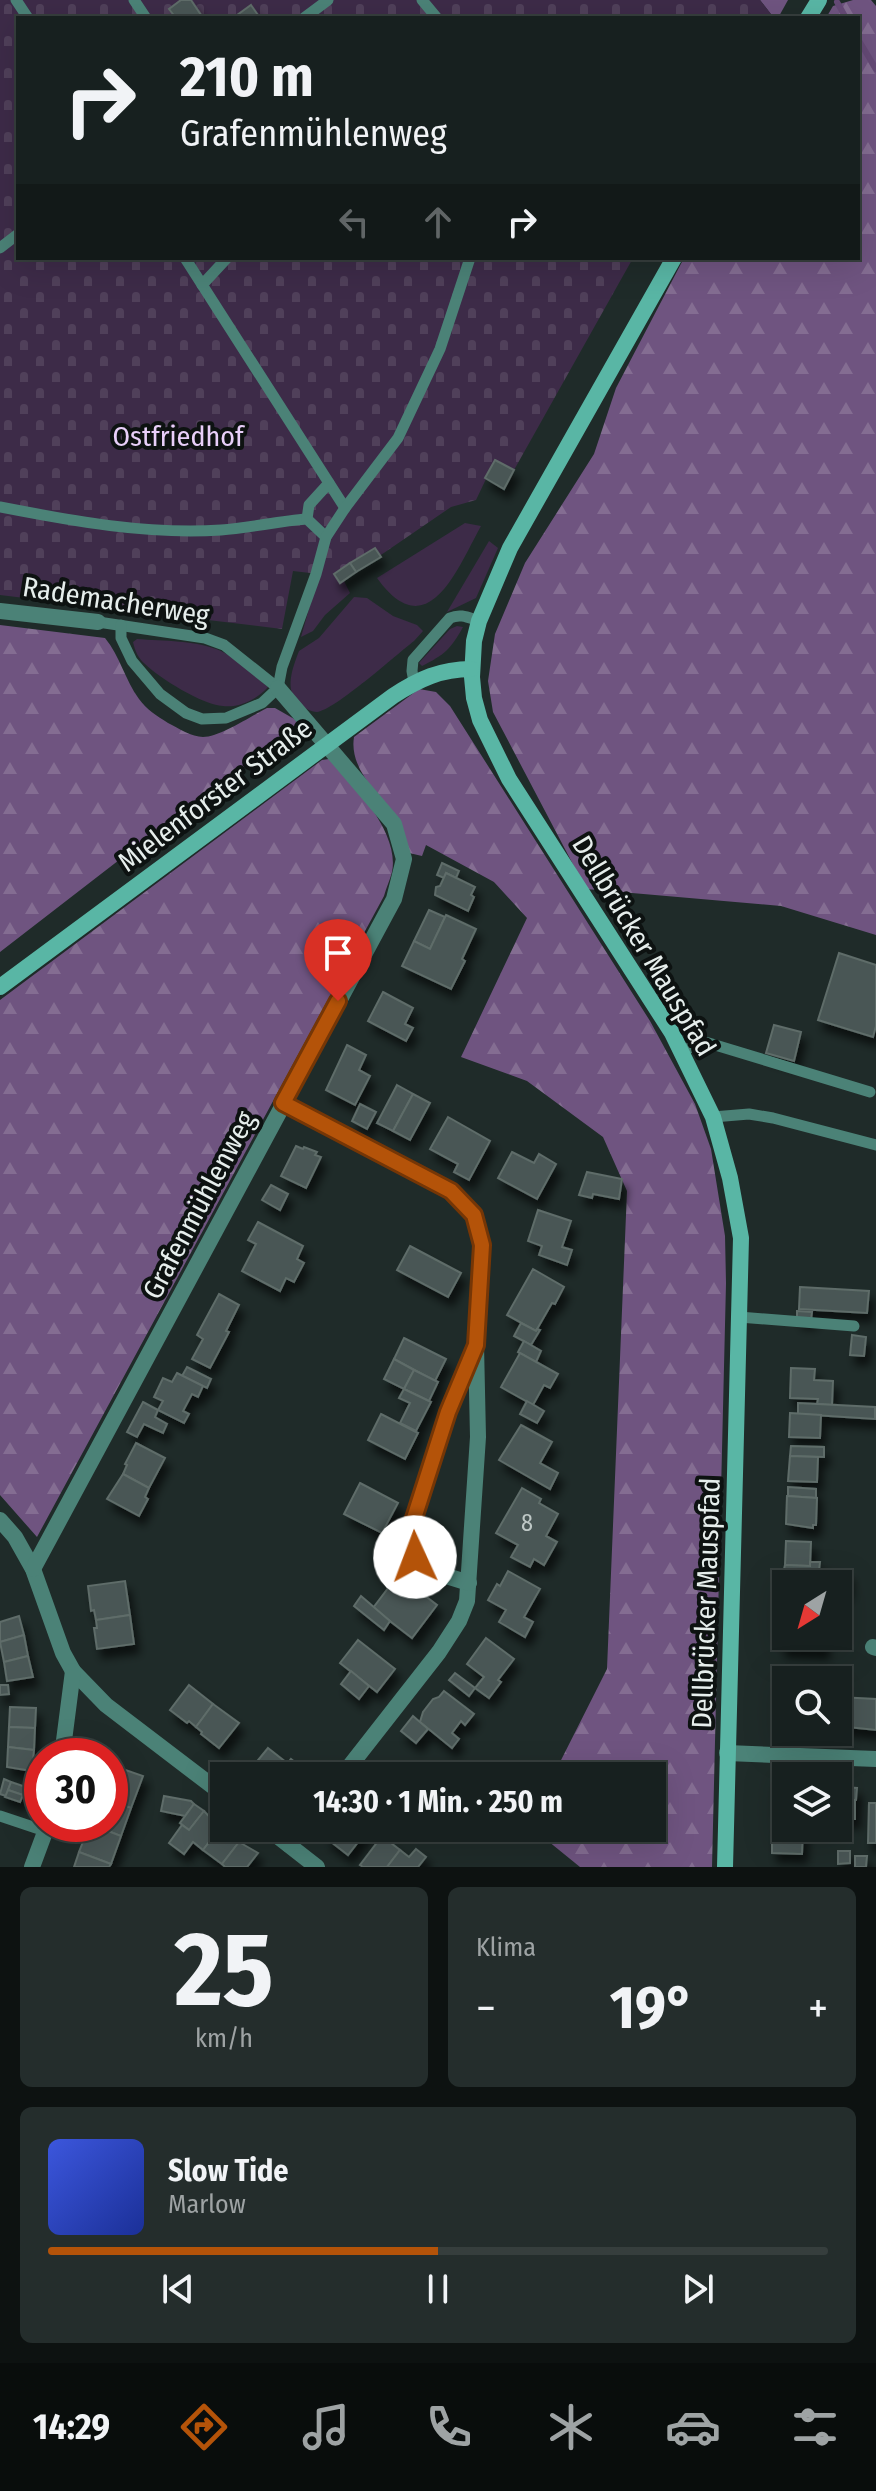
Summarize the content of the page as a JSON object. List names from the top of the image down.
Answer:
{
  "streets": {
    "main road": ["Mielenforster Straße", "Dellbrücker Mauspfad"],
    "street": ["Rademacherweg", "Grafenmühlenweg"]
  },
  "crossings": [
    ["Rademacherweg", "Mielenforster Straße"],
    ["Rademacherweg", "Grafenmühlenweg"],
    ["Mielenforster Straße", "Dellbrücker Mauspfad"],
    ["Mielenforster Straße", "Grafenmühlenweg"]
  ],
  "parks": ["Ostfriedhof"],
  "house_numbers": ["8"],
  "north": "bottom left",
  "page": {
    "turn": ["210 m", "Grafenmühlenweg"],
    "limit": "30",
    "trip": "14:30 · 1 Min. · 250 m",
    "tile": [
      ["25", "km/h"],
      "Klima"
    ],
    "heat": ["−", "19°", "+"],
    "song": ["Slow Tide", "Marlow"],
    "tabs": "14:29"
  }
}
